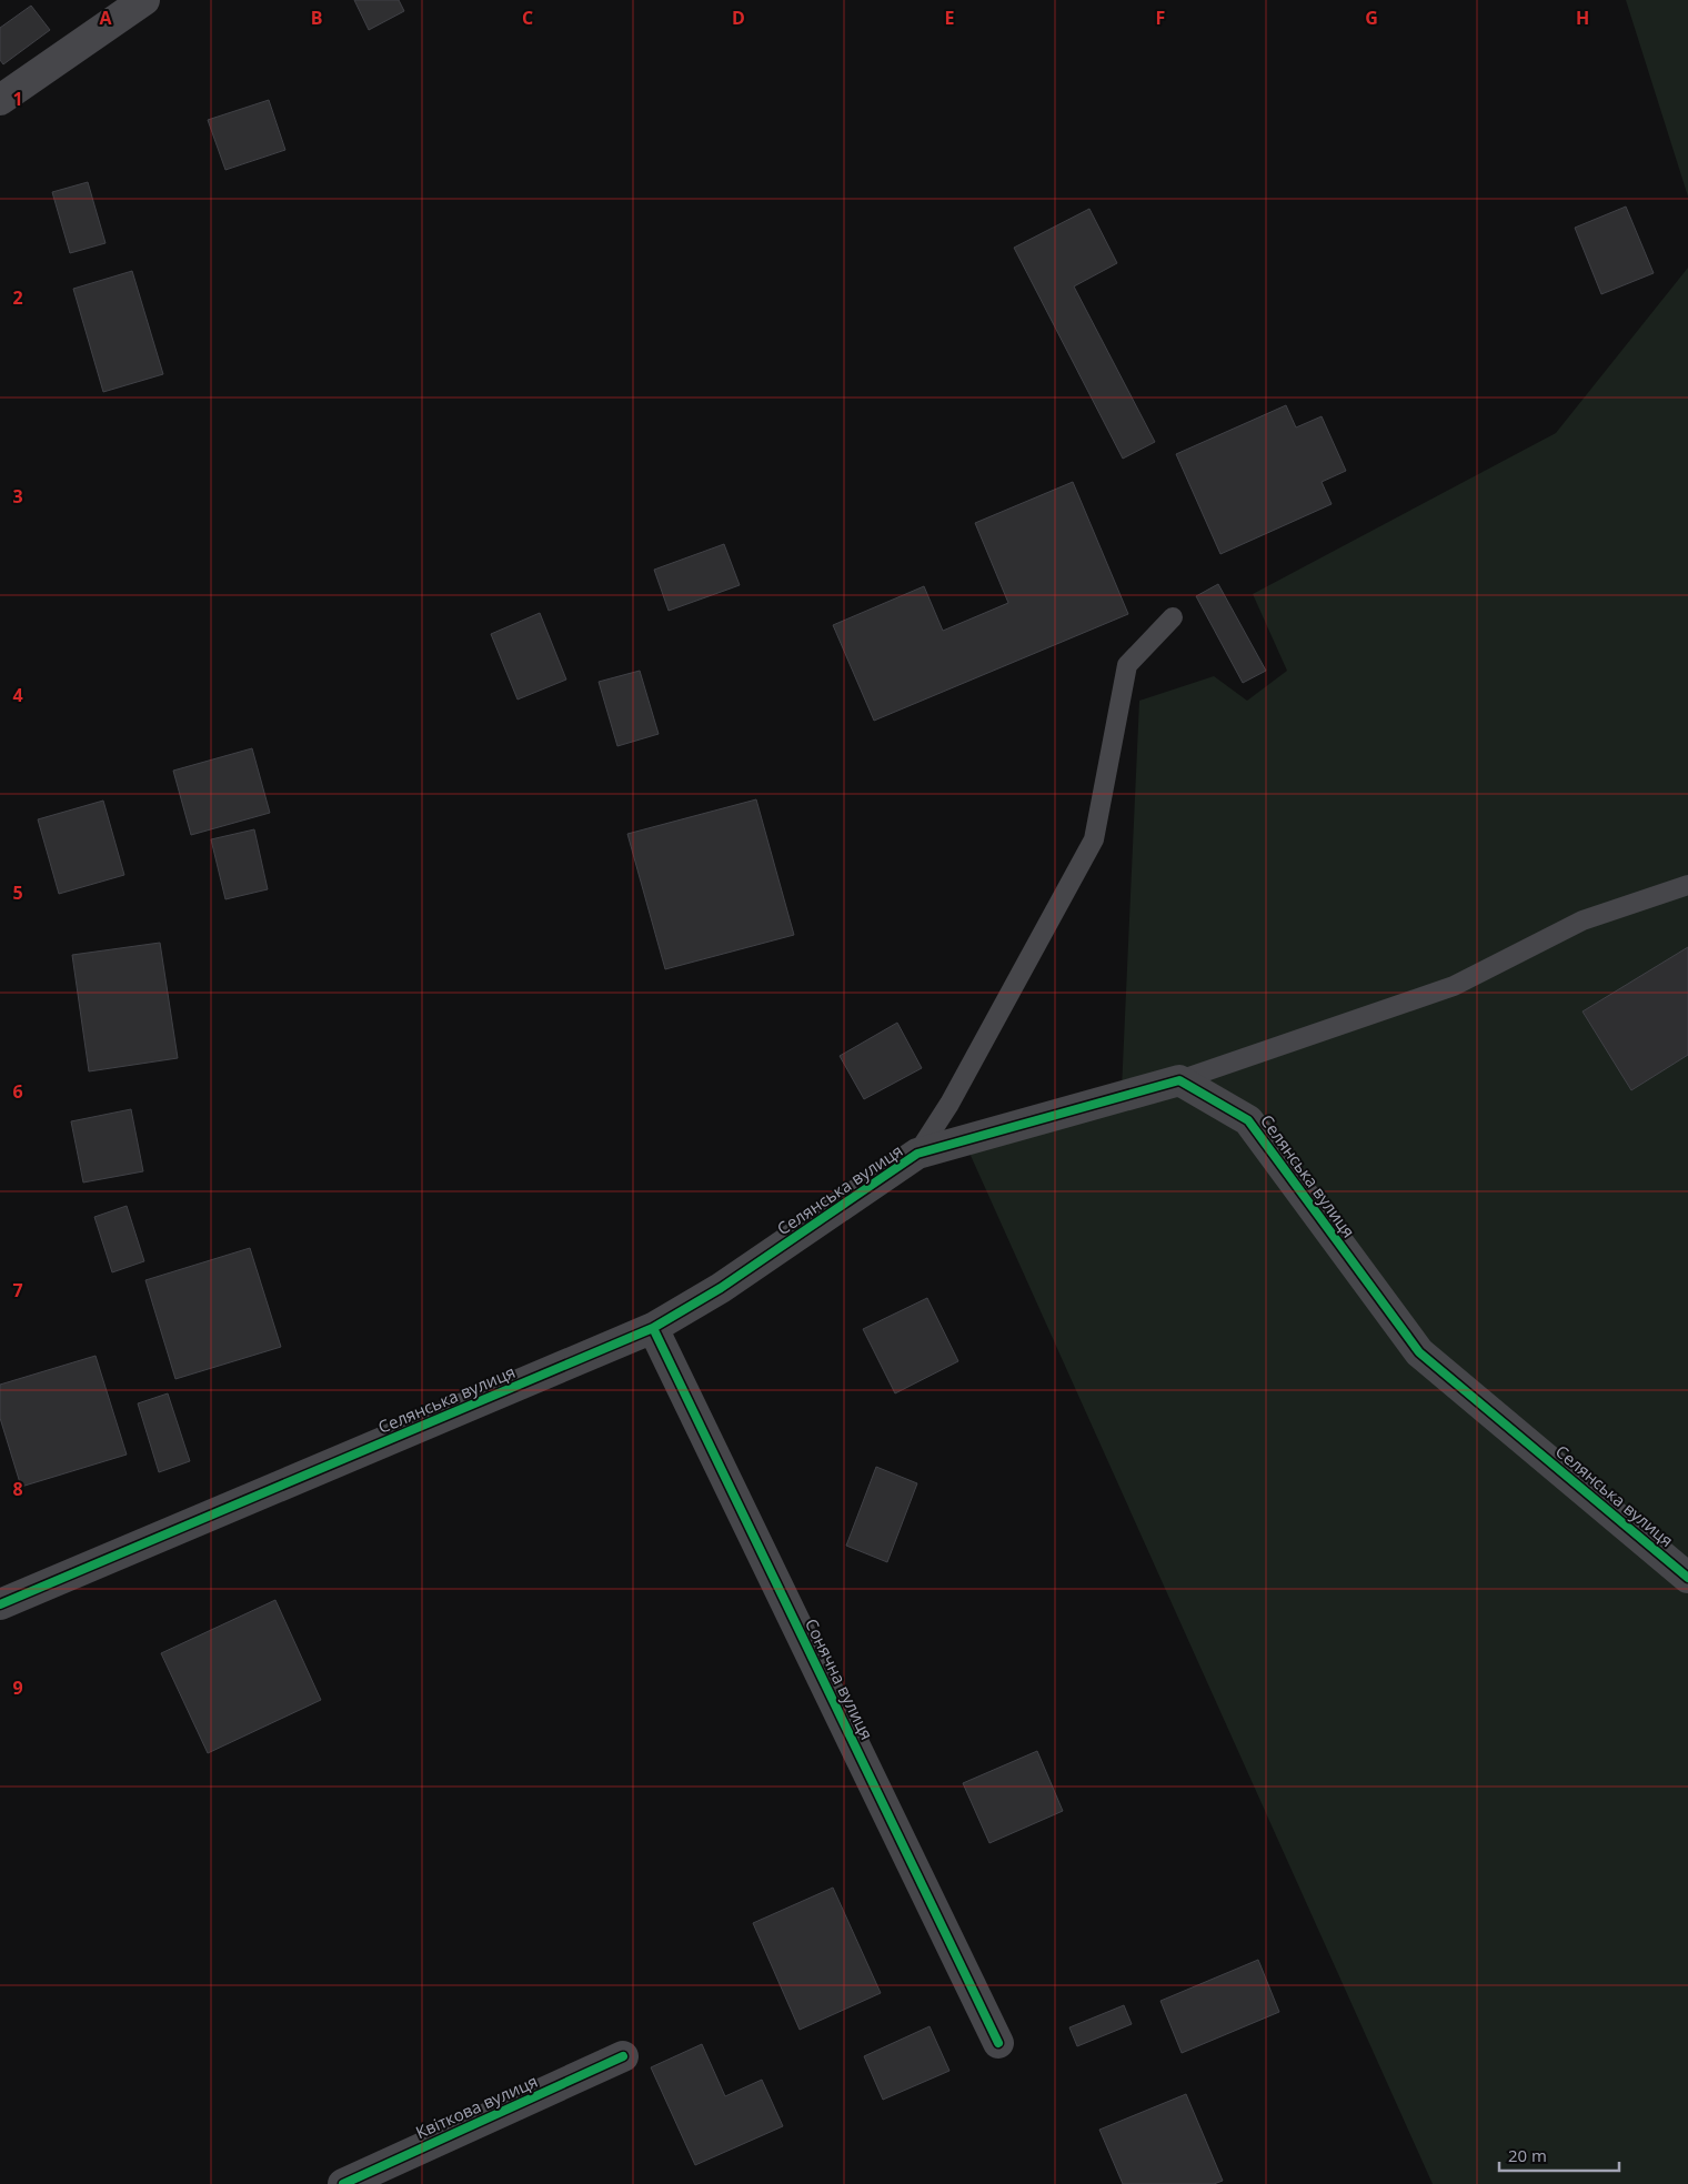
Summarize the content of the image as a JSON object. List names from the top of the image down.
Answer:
{
  "streets": {
    "street": ["Селянська вулиця", "Сонячна вулиця", "Квіткова вулиця"]
  },
  "crossings": [
    ["Селянська вулиця", "Сонячна вулиця"]
  ],
  "scale_bar": "20 m",
  "grid": {
    "columns": [
      "A",
      "B",
      "C",
      "D",
      "E",
      "F",
      "G",
      "H"
    ],
    "rows": [
      "1",
      "2",
      "3",
      "4",
      "5",
      "6",
      "7",
      "8",
      "9"
    ]
  }
}
